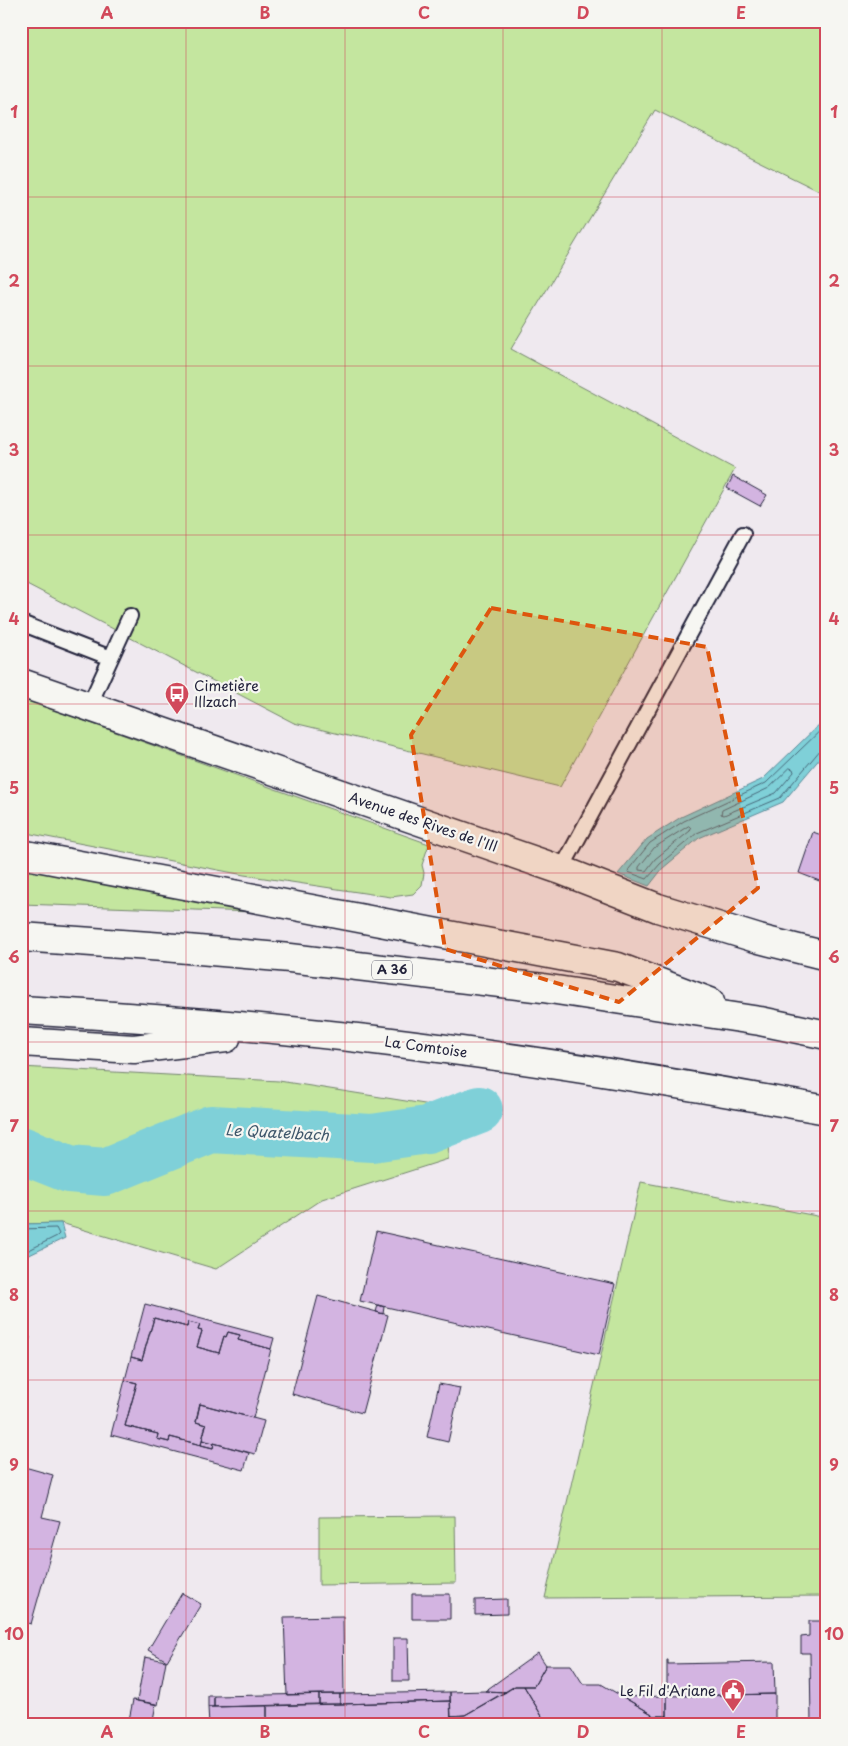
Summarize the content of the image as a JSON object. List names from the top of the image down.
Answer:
{
  "streets": {
    "main road": ["Avenue des Rives de l'Ill", "A 36", "La Comtoise"]
  },
  "water": ["Le Quatelbach"],
  "places": {
    "bus stop": ["Cimetière Illzach"],
    "public building": ["Le Fil d'Ariane"]
  },
  "grid": {
    "columns": [
      "A",
      "B",
      "C",
      "D",
      "E"
    ],
    "rows": [
      "1",
      "2",
      "3",
      "4",
      "5",
      "6",
      "7",
      "8",
      "9",
      "10"
    ]
  }
}
